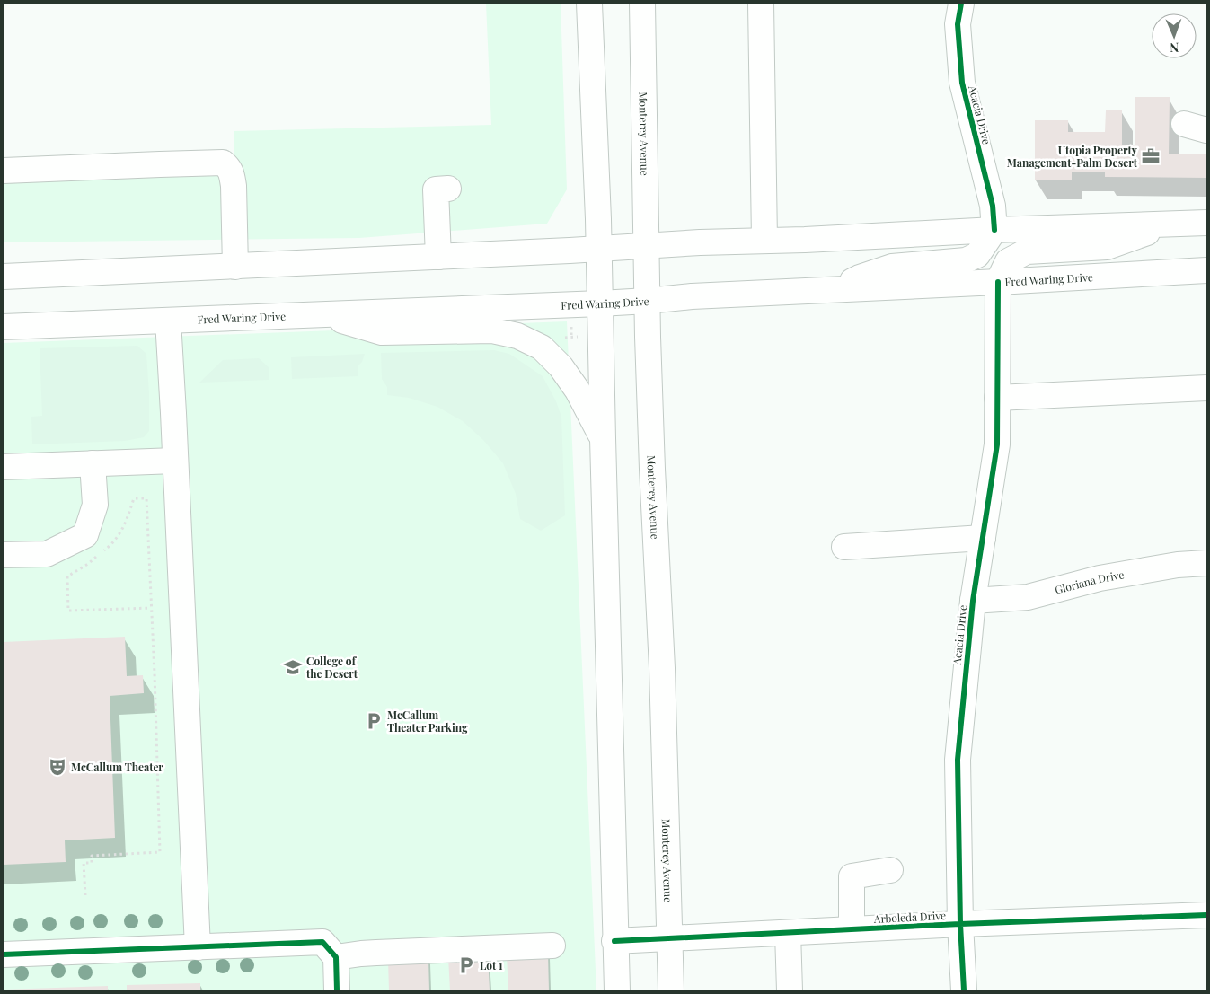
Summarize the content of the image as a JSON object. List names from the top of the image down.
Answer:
{
  "streets": {
    "main road": [
      "Acacia Drive",
      "Monterey Avenue",
      "Fred Waring Drive",
      "Gloriana Drive",
      "Arboleda Drive"
    ]
  },
  "crossings": [
    ["Acacia Drive", "Fred Waring Drive"],
    ["Acacia Drive", "Gloriana Drive"],
    ["Acacia Drive", "Arboleda Drive"],
    ["Monterey Avenue", "Fred Waring Drive"],
    ["Monterey Avenue", "Arboleda Drive"]
  ],
  "places": {
    "office": ["Utopia Property Management-Palm Desert"],
    "school or university": ["College of the Desert"],
    "parking": ["McCallum Theater Parking", "Lot 1"],
    "theatre": ["McCallum Theater"]
  },
  "north": "bottom"
}
